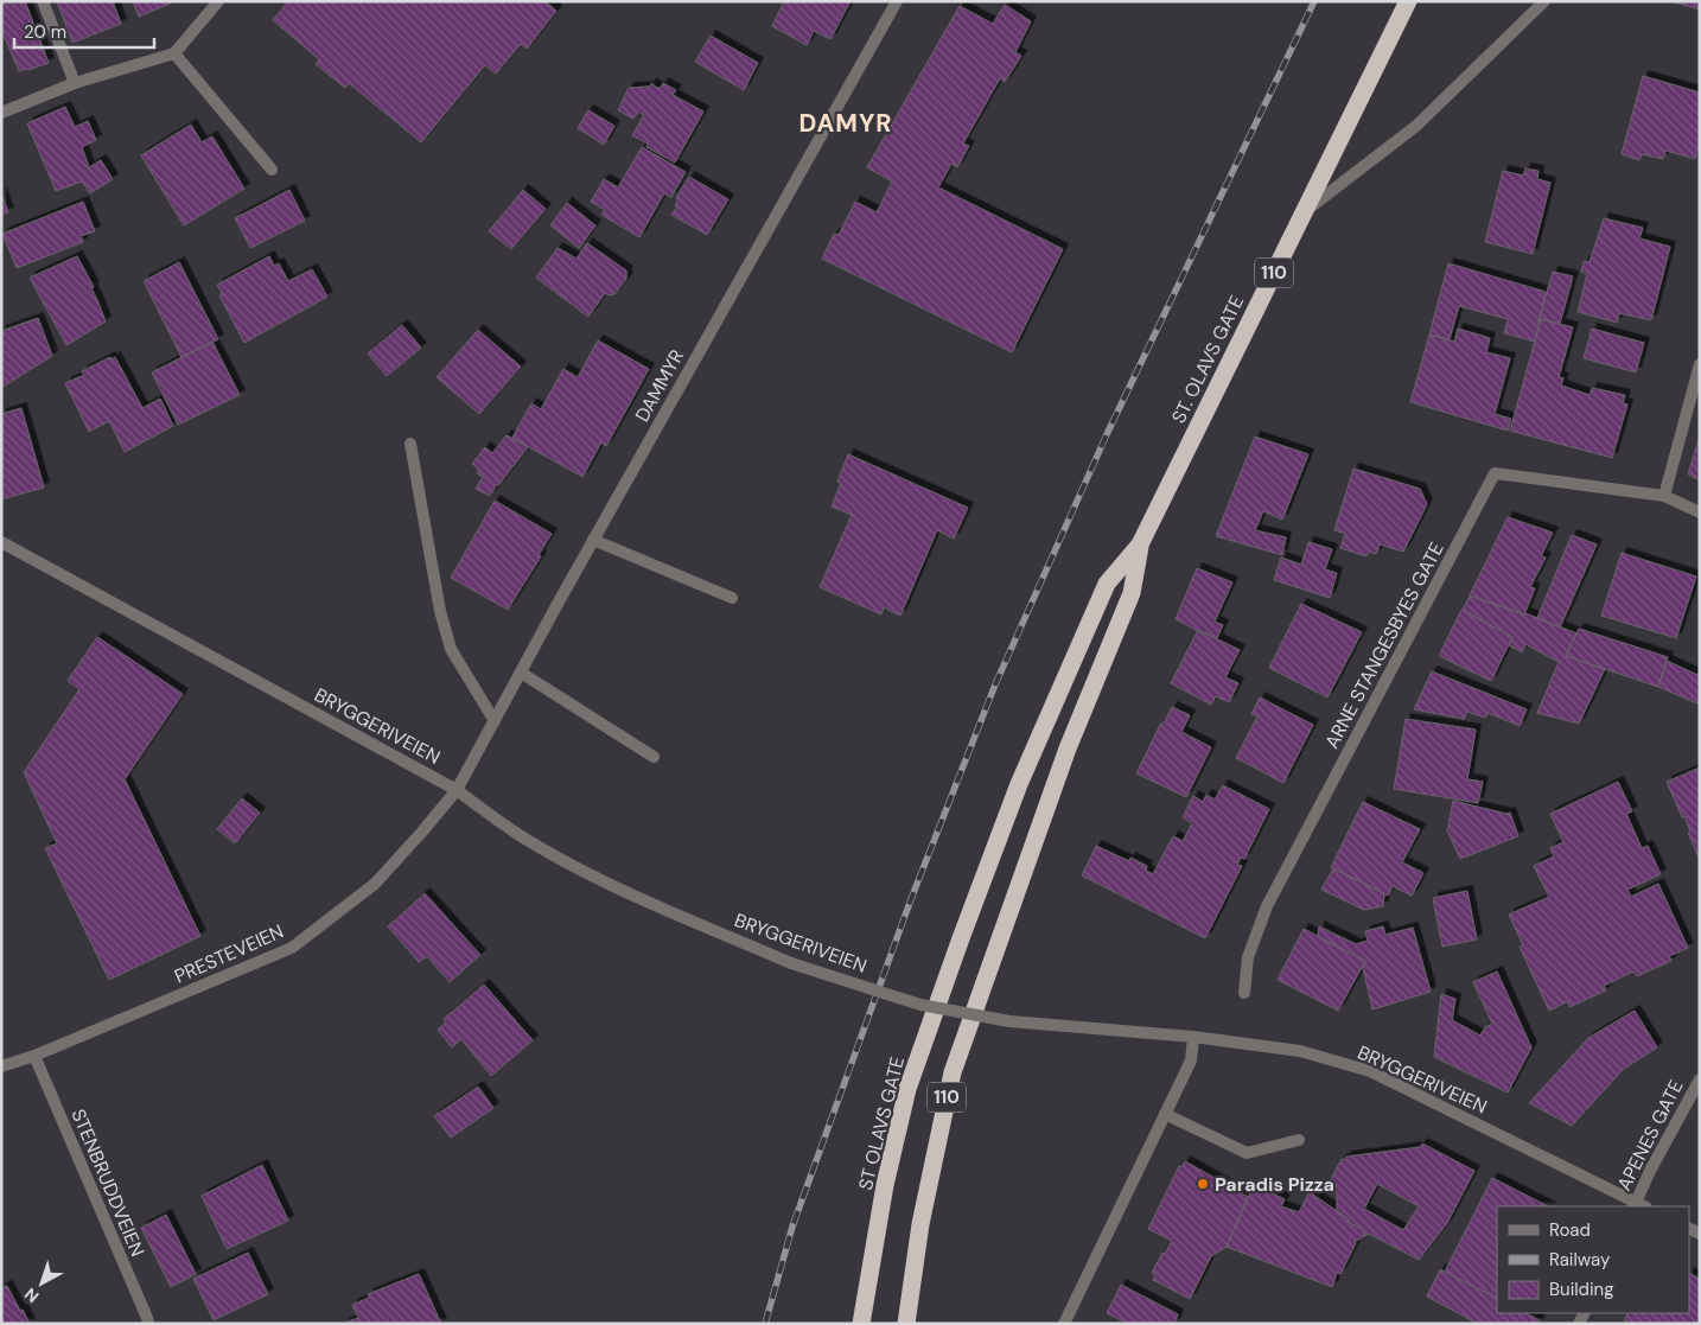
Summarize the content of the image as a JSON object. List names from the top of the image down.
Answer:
{
  "streets": {
    "highway": ["110", "ST. OLAVS GATE", "ST OLAVS GATE"],
    "street": [
      "DAMMYR",
      "ARNE STANGESBYES GATE",
      "BRYGGERIVEIEN",
      "PRESTEVEIEN",
      "APENES GATE",
      "STENBRUDDVEIEN"
    ]
  },
  "crossings": [
    ["ST. OLAVS GATE", "ST OLAVS GATE"],
    ["DAMMYR", "BRYGGERIVEIEN"],
    ["DAMMYR", "PRESTEVEIEN"],
    ["BRYGGERIVEIEN", "PRESTEVEIEN"],
    ["BRYGGERIVEIEN", "APENES GATE"],
    ["PRESTEVEIEN", "STENBRUDDVEIEN"]
  ],
  "districts": ["DAMYR"],
  "places": ["Paradis Pizza"],
  "legend": ["Road", "Railway", "Building"],
  "scale_bar": "20 m",
  "north": "bottom left"
}
